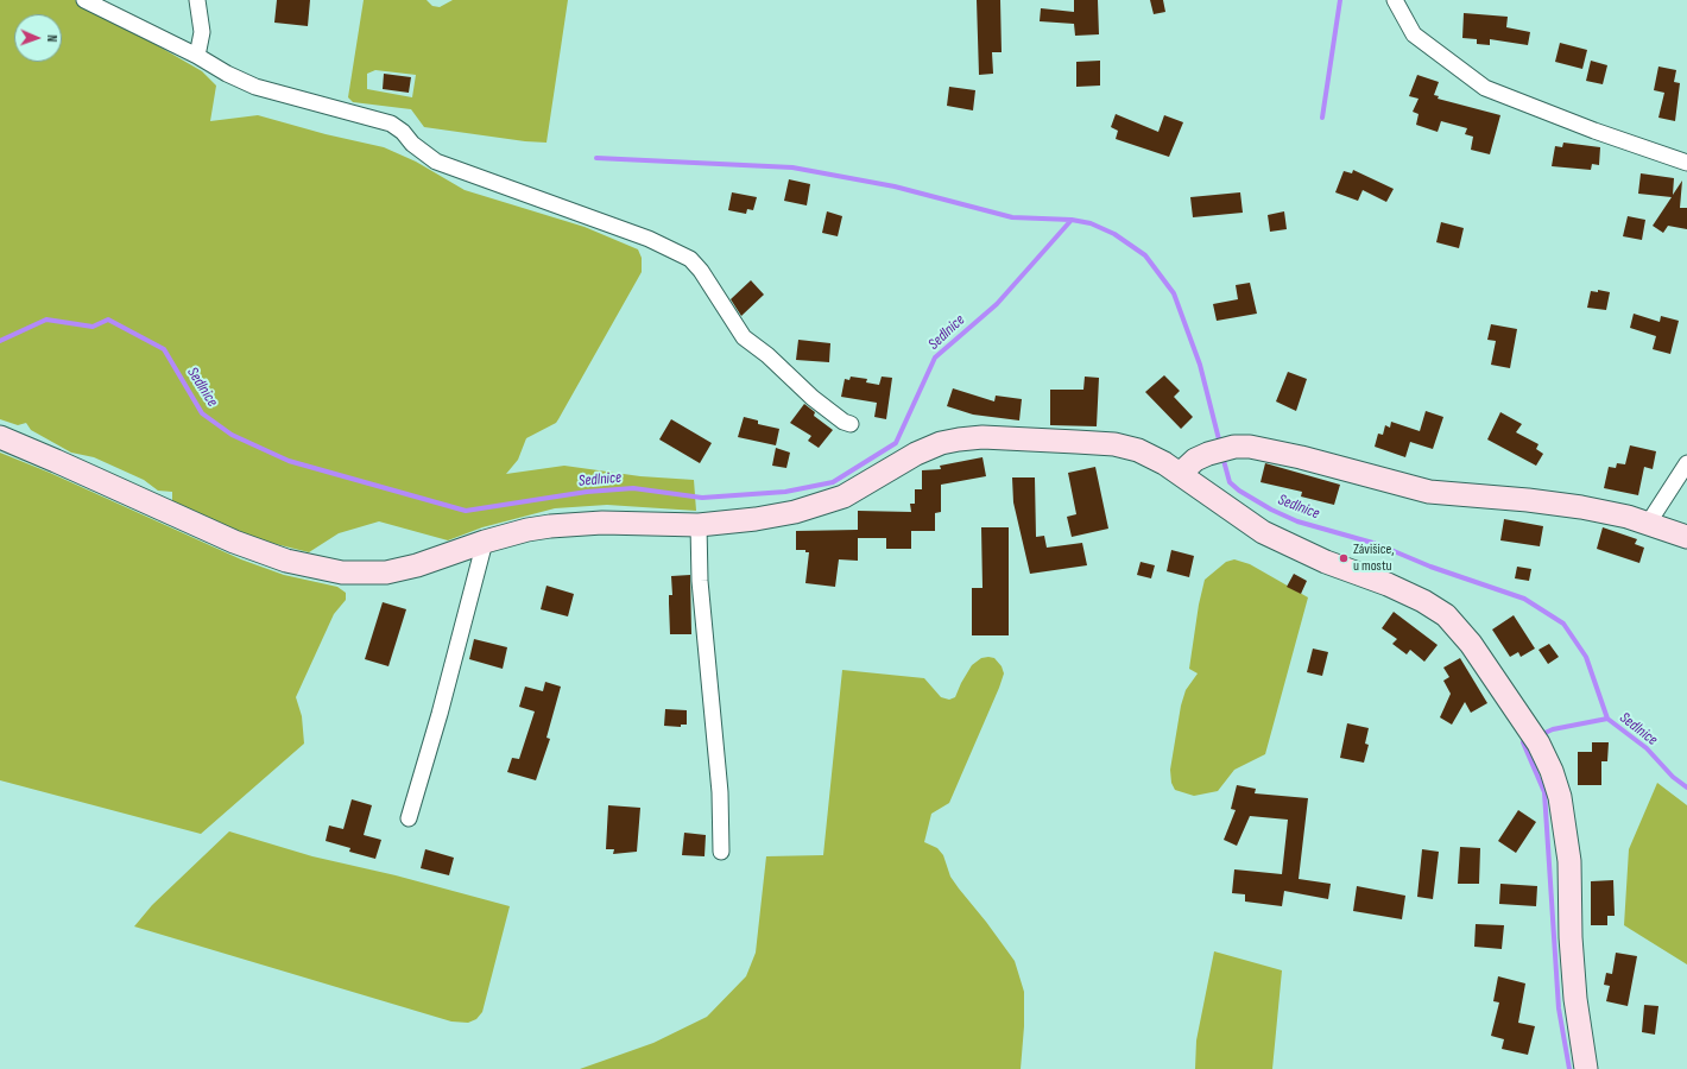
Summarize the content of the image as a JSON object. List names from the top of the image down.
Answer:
{
  "water": ["Sedlnice"],
  "places": ["Závišice, u mostu"],
  "north": "right"
}
